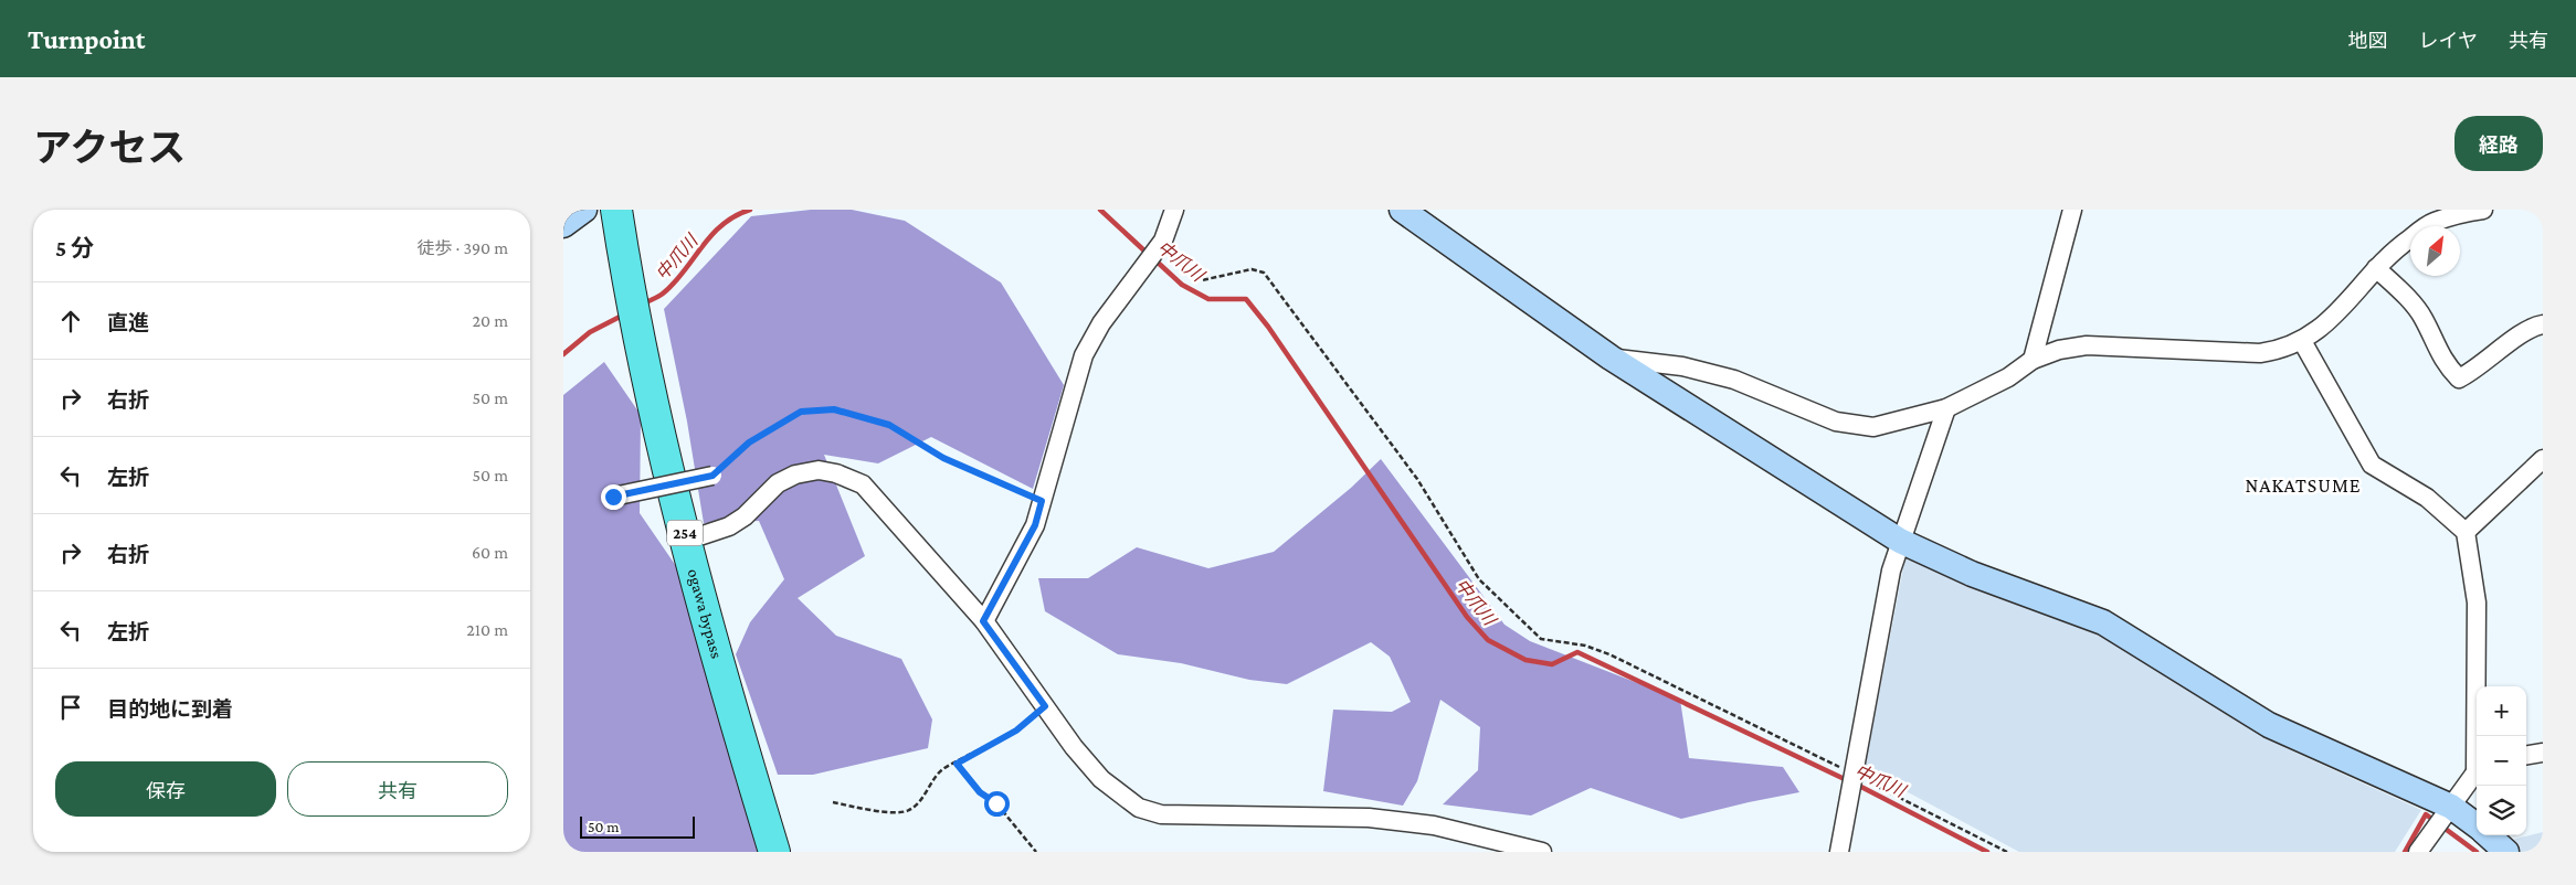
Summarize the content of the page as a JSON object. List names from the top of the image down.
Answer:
{
  "streets": {
    "highway": ["254", "ogawa bypass"]
  },
  "districts": ["NAKATSUME"],
  "water": ["中爪川"],
  "scale_bar": "50 m",
  "north": "top right",
  "page": {
    "header": "Turnpoint",
    "nav": ["地図", "レイヤ", "共有"],
    "title": "アクセス",
    "buttons": [
      "経路",
      ["保存", "共有"]
    ],
    "heading": ["5 分", "徒歩 · 390 m"],
    "list": [
      ["直進", "20 m"],
      ["右折", "50 m"],
      ["左折", "50 m"],
      ["右折", "60 m"],
      ["左折", "210 m"],
      "目的地に到着"
    ],
    "map_buttons": ["+", "−"],
    "scale": "50 m"
  }
}
